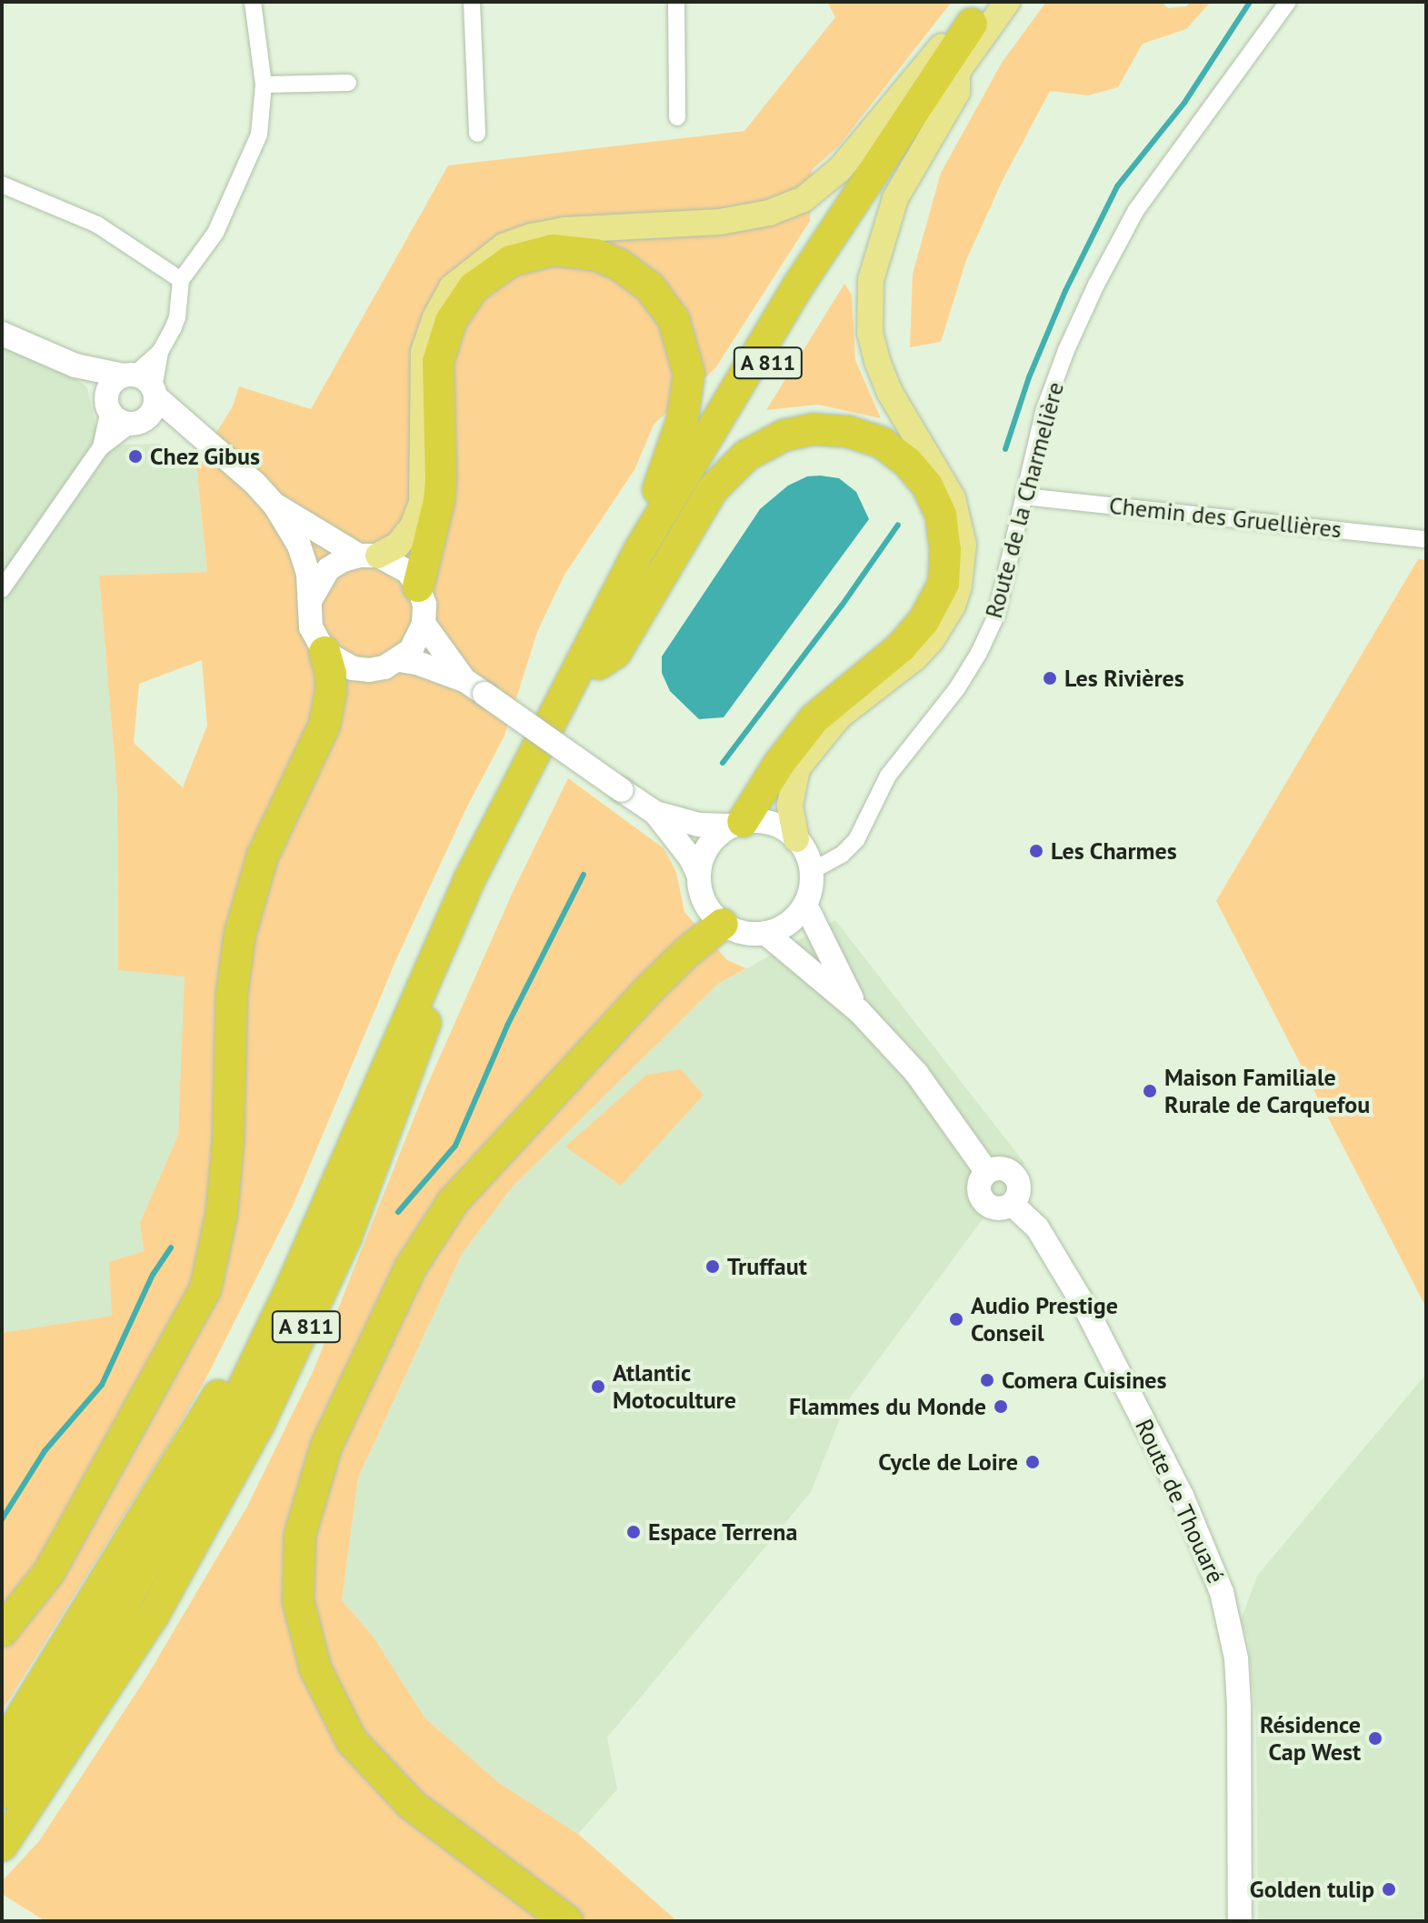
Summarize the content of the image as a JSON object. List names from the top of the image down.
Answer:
{
  "streets": {
    "highway": ["A 811"],
    "main road": ["Route de Thouaré"],
    "street": ["Route de la Charmelière", "Chemin des Gruellières"]
  },
  "crossings": [
    ["Route de la Charmelière", "Chemin des Gruellières"]
  ],
  "places": [
    "Chez Gibus",
    "Les Rivières",
    "Les Charmes",
    "Maison Familiale Rurale de Carquefou",
    "Truffaut",
    "Audio Prestige Conseil",
    "Comera Cuisines",
    "Atlantic Motoculture",
    "Flammes du Monde",
    "Cycle de Loire",
    "Espace Terrena",
    "Résidence Cap West",
    "Golden tulip"
  ]
}
